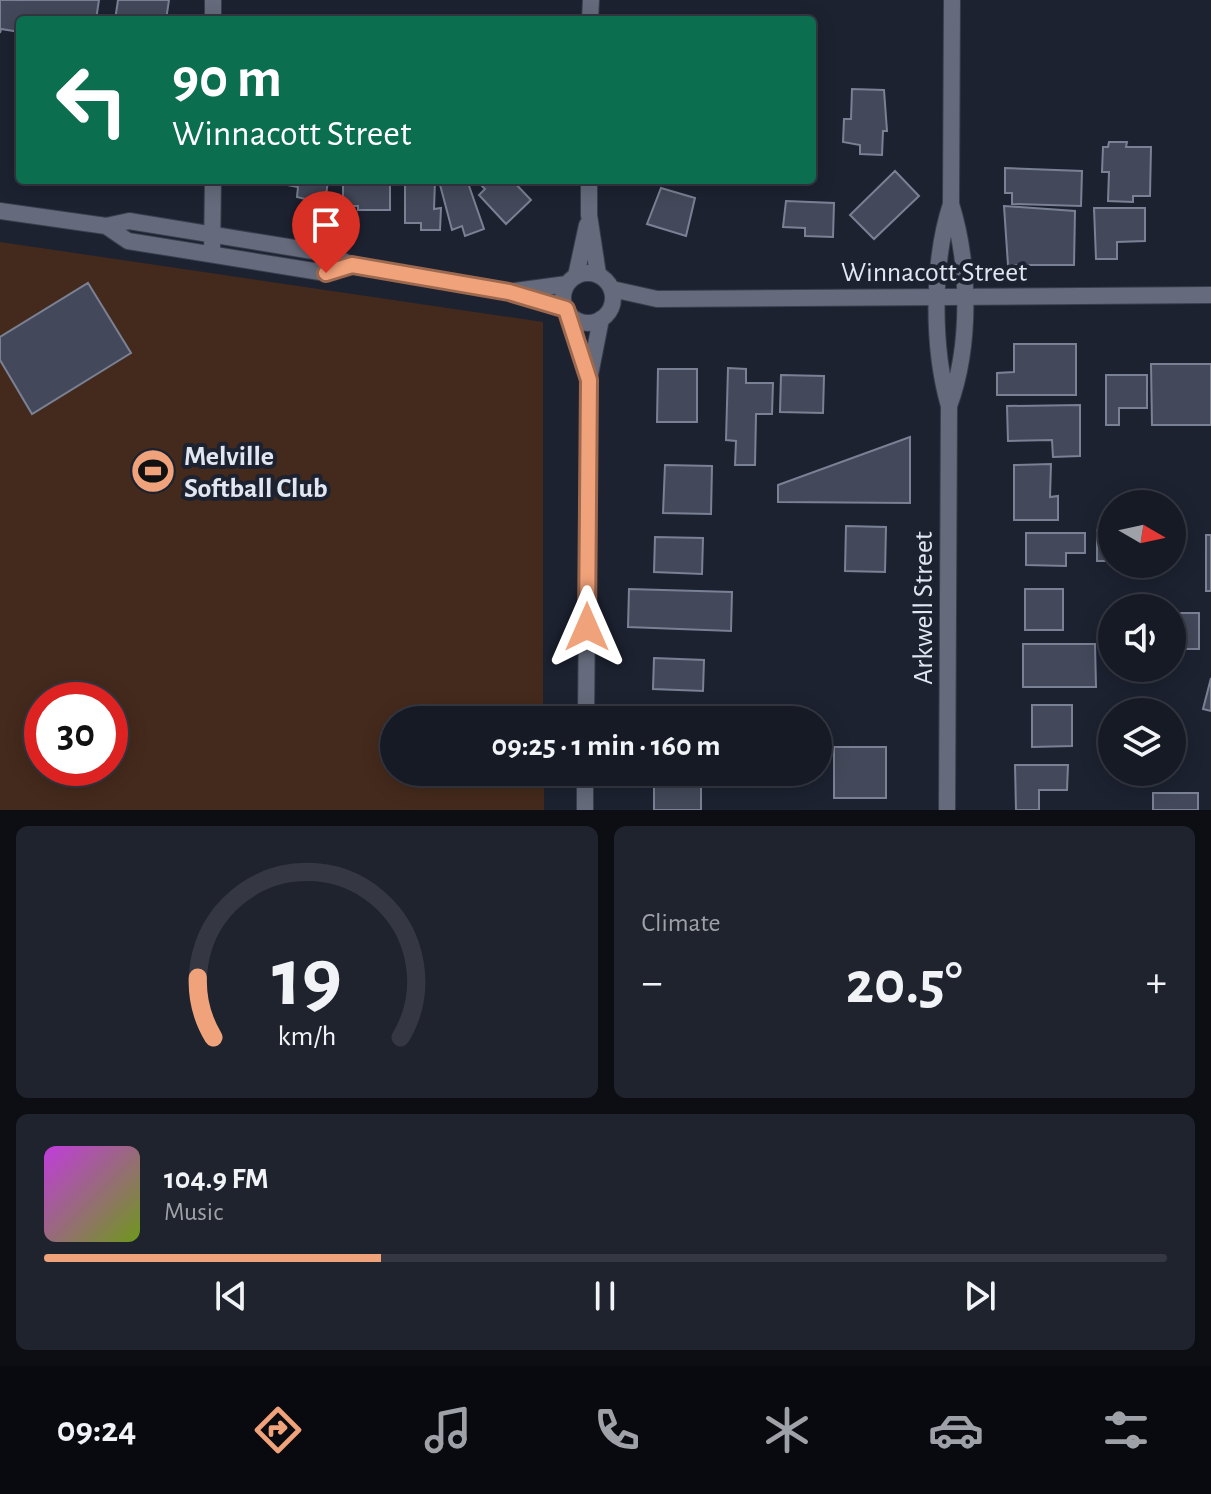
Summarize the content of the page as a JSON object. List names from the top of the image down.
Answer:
{
  "streets": {
    "street": ["Winnacott Street", "Arkwell Street"]
  },
  "crossings": [
    ["Winnacott Street", "Arkwell Street"]
  ],
  "places": {
    "sports": ["Melville Softball Club"]
  },
  "north": "right",
  "page": {
    "turn": ["90 m", "Winnacott Street"],
    "limit": "30",
    "trip": "09:25 · 1 min · 160 m",
    "tile": "Climate",
    "heat": ["−", "20.5°", "+"],
    "song": ["104.9 FM", "Music"],
    "tabs": "09:24",
    "gauge": ["19", "km/h"]
  }
}
